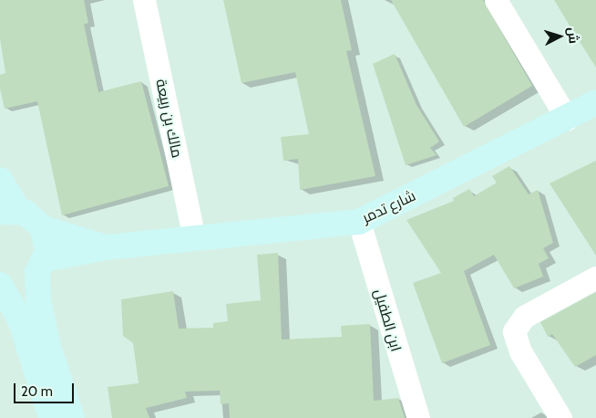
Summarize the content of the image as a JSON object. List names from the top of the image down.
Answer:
{
  "streets": {
    "street": ["مالك بن ربيعة", "شارع تدمر", "ابن الطفيل"]
  },
  "crossings": [
    ["مالك بن ربيعة", "شارع تدمر"],
    ["شارع تدمر", "ابن الطفيل"]
  ],
  "scale_bar": "20 m",
  "north": "right"
}
